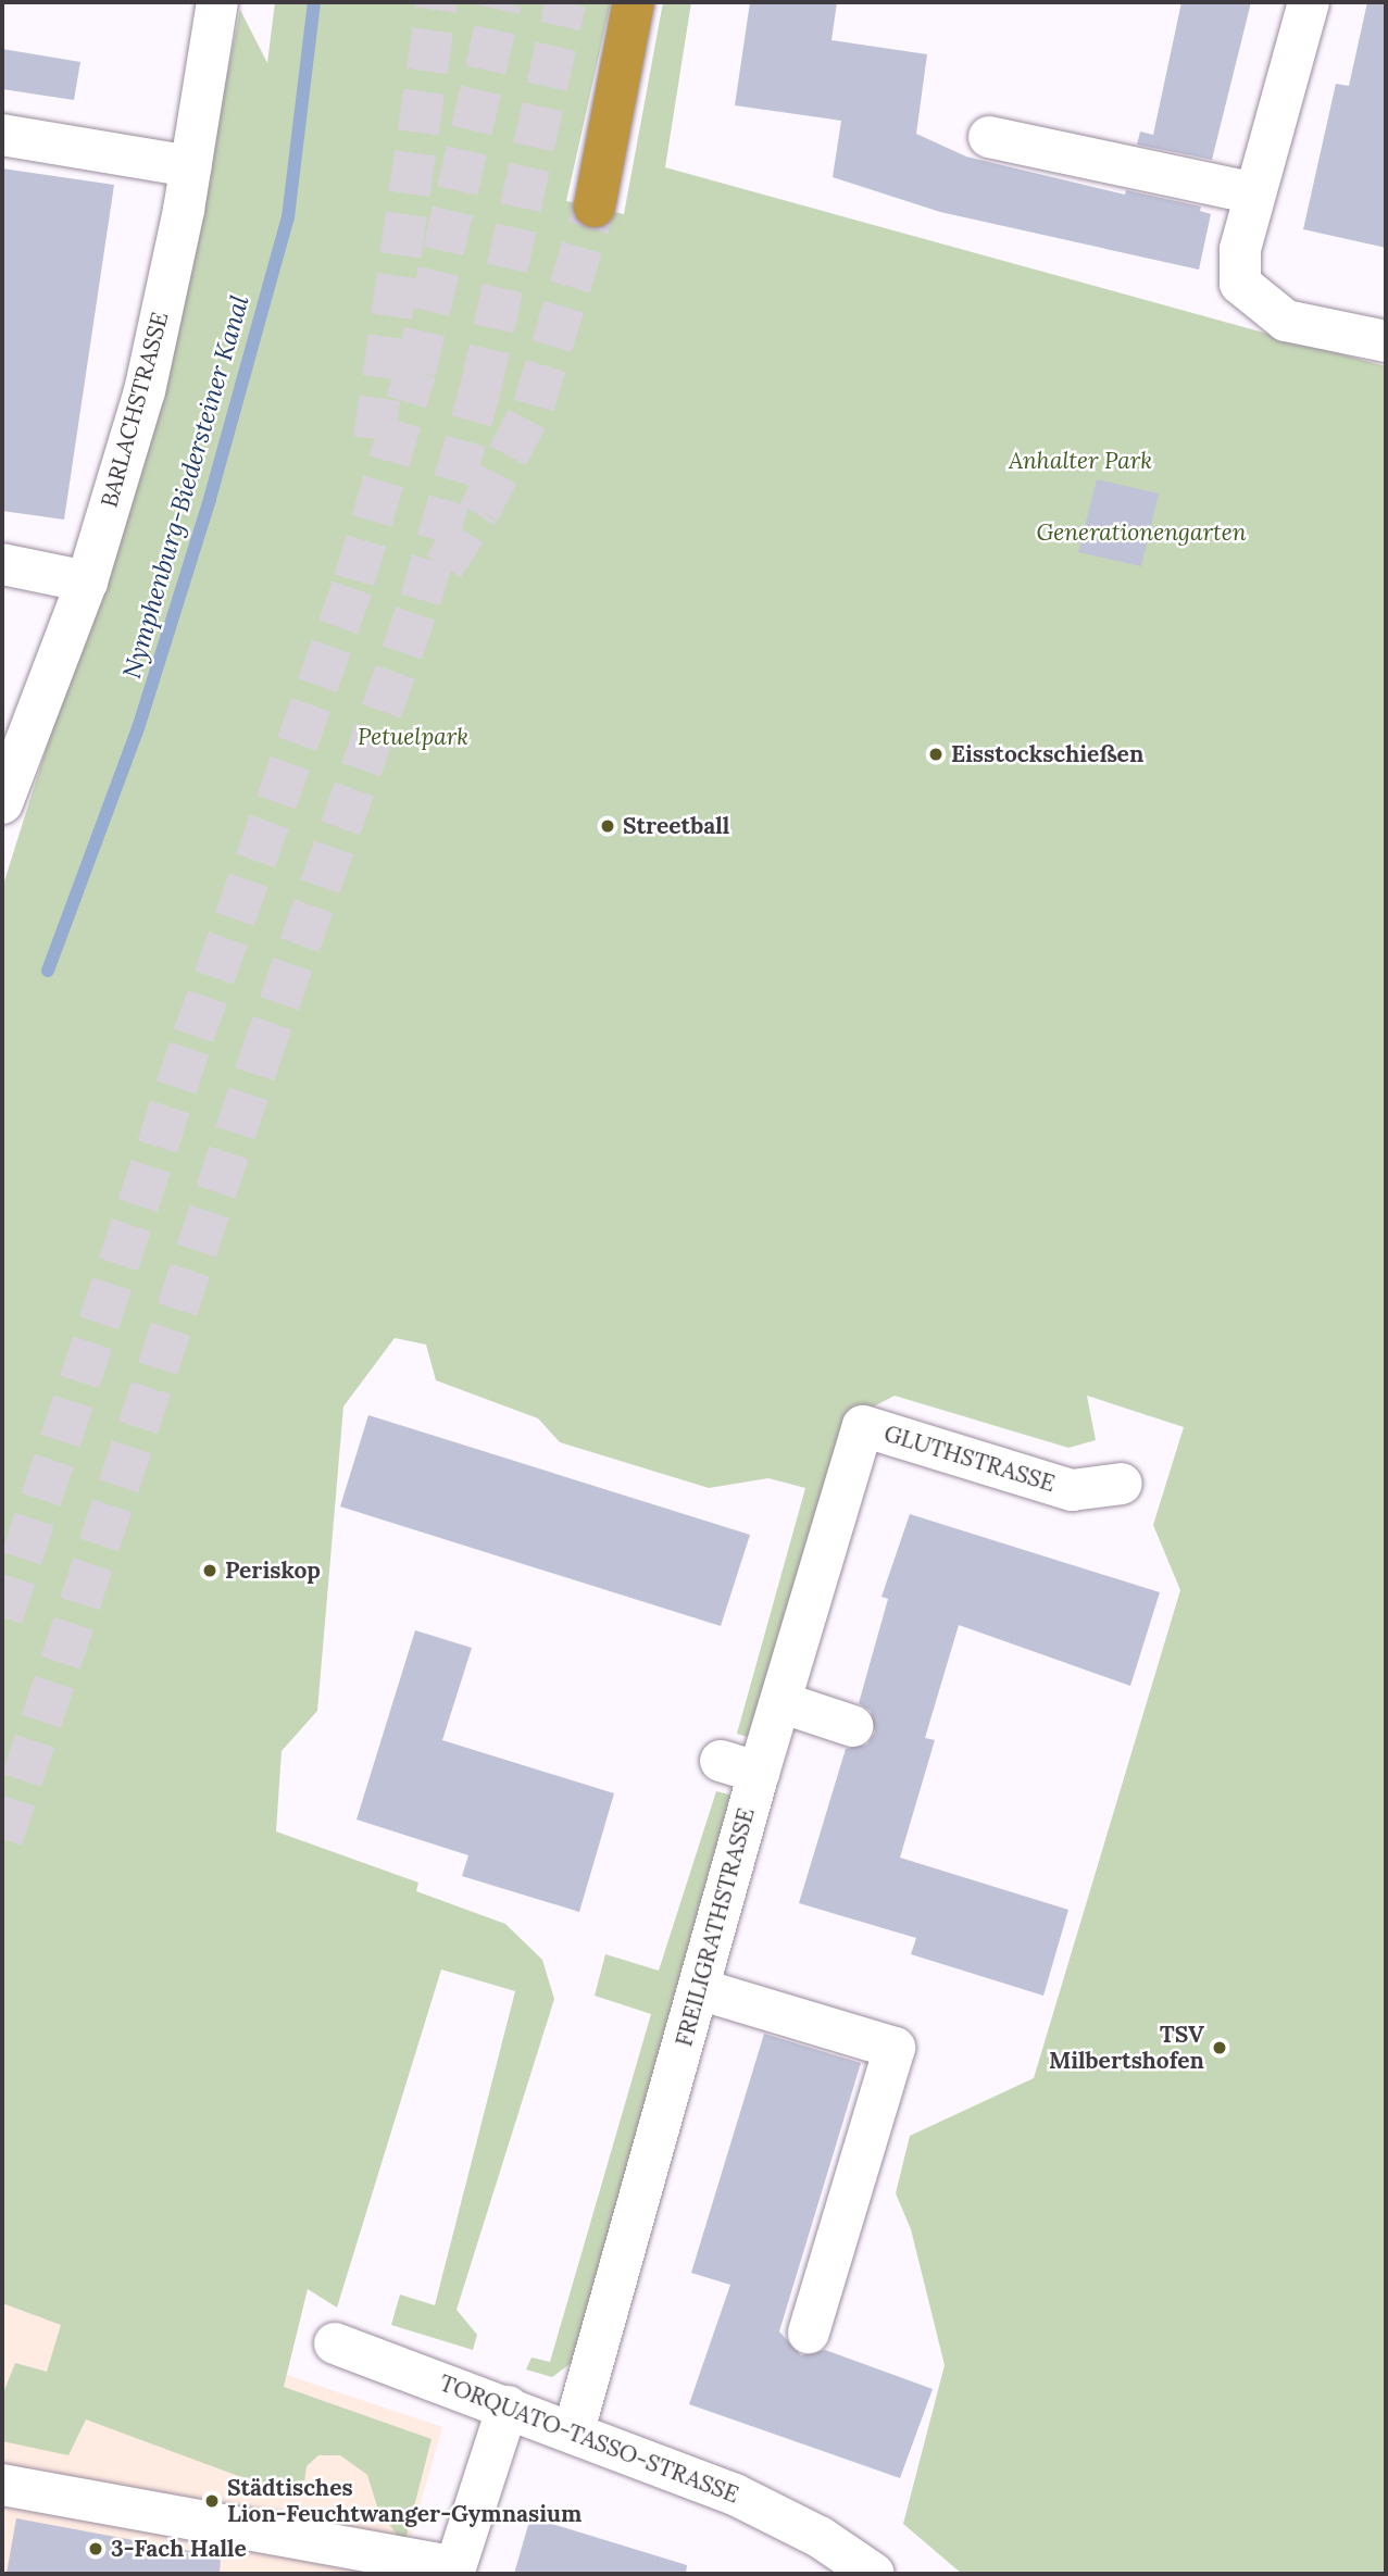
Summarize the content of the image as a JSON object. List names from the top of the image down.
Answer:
{
  "streets": {
    "street": [
      "BARLACHSTRASSE",
      "GLUTHSTRASSE",
      "FREILIGRATHSTRASSE",
      "TORQUATO-TASSO-STRASSE"
    ]
  },
  "crossings": [
    ["GLUTHSTRASSE", "FREILIGRATHSTRASSE"],
    ["FREILIGRATHSTRASSE", "TORQUATO-TASSO-STRASSE"]
  ],
  "water": ["Nymphenburg-Biedersteiner Kanal"],
  "parks": ["Anhalter Park", "Generationengarten", "Petuelpark"],
  "places": [
    "Eisstockschießen",
    "Streetball",
    "Periskop",
    "TSV Milbertshofen",
    "Städtisches Lion-Feuchtwanger-Gymnasium",
    "3-Fach Halle"
  ]
}
